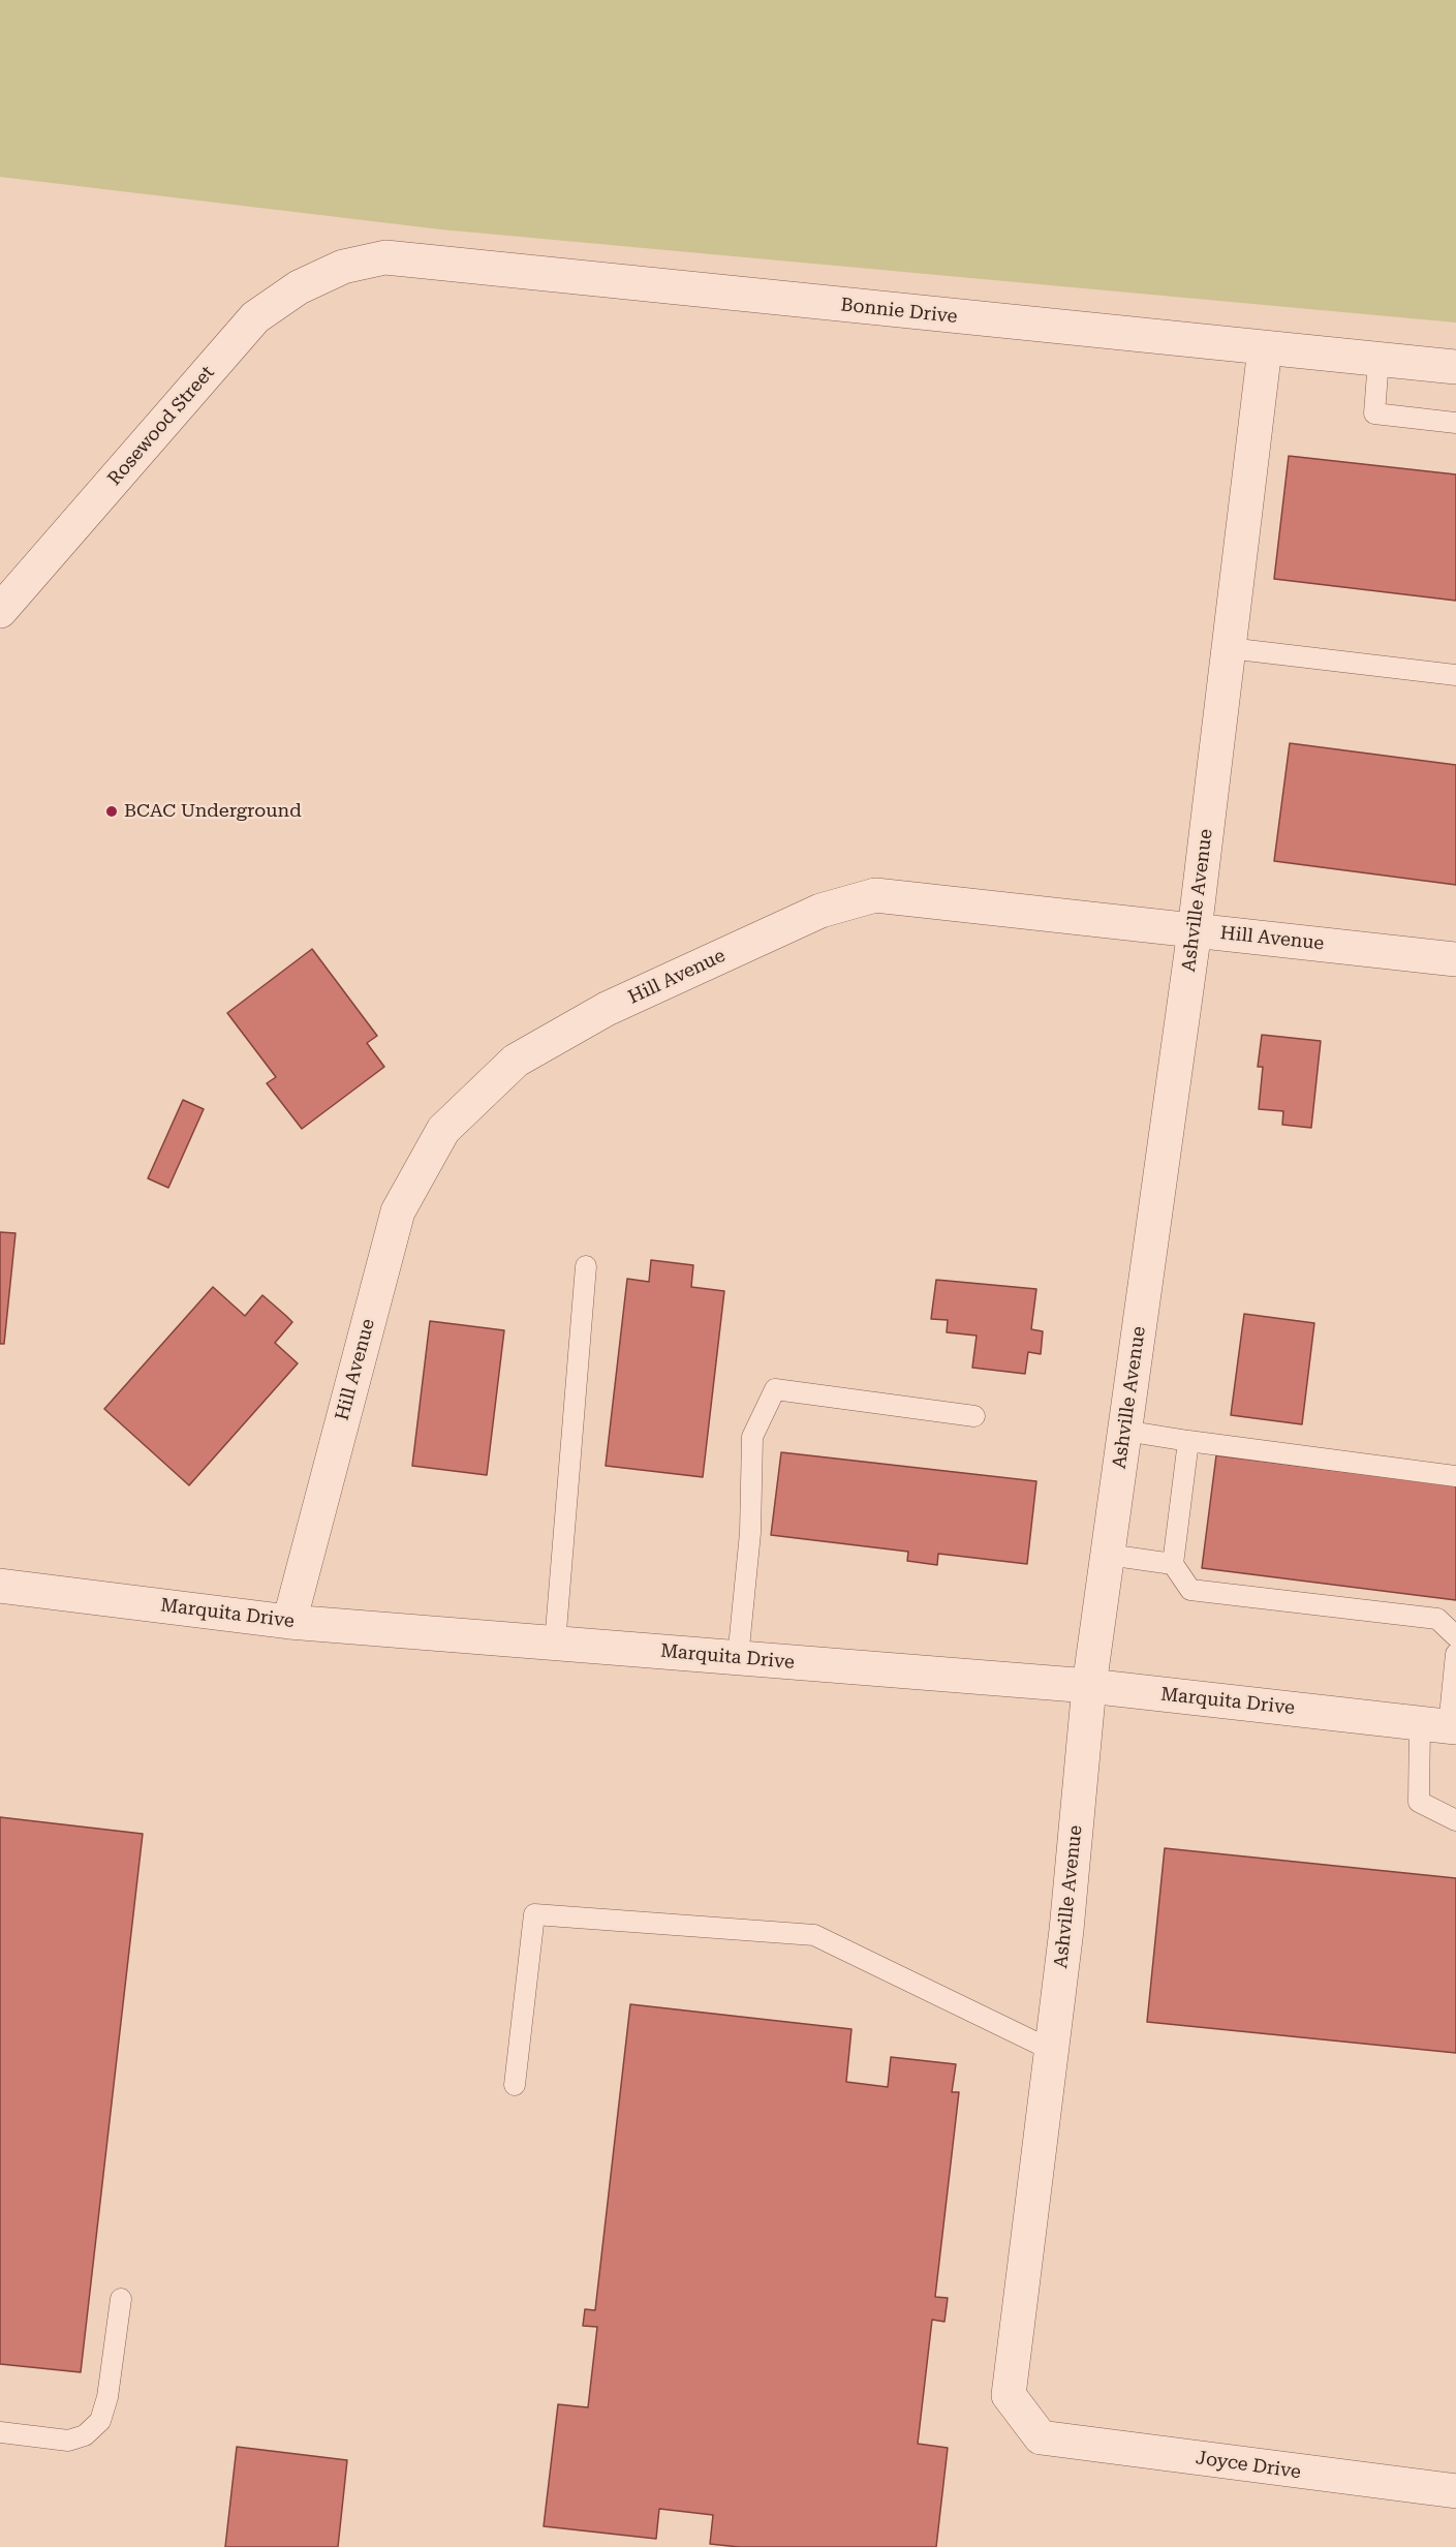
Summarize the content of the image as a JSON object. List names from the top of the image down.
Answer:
{
  "streets": {
    "street": [
      "Bonnie Drive",
      "Rosewood Street",
      "Ashville Avenue",
      "Hill Avenue",
      "Marquita Drive",
      "Joyce Drive"
    ]
  },
  "crossings": [
    ["Bonnie Drive", "Rosewood Street"],
    ["Bonnie Drive", "Ashville Avenue"],
    ["Ashville Avenue", "Hill Avenue"],
    ["Ashville Avenue", "Marquita Drive"],
    ["Ashville Avenue", "Joyce Drive"],
    ["Hill Avenue", "Marquita Drive"]
  ],
  "places": ["BCAC Underground"]
}
